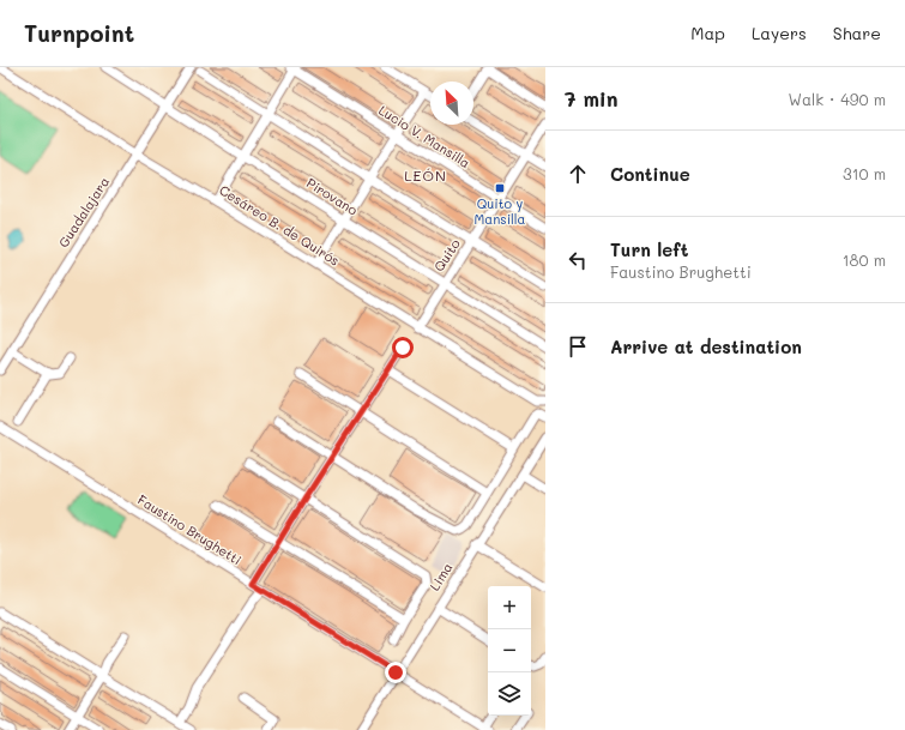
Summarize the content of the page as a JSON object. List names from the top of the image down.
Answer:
{
  "streets": {
    "street": [
      "Lucio V. Mansilla",
      "Pirovano",
      "Guadalajara",
      "Cesáreo B. de Quirós",
      "Quito",
      "Faustino Brughetti",
      "Lima"
    ]
  },
  "crossings": [
    ["Lucio V. Mansilla", "Quito"],
    ["Pirovano", "Guadalajara"],
    ["Pirovano", "Quito"],
    ["Guadalajara", "Cesáreo B. de Quirós"],
    ["Cesáreo B. de Quirós", "Quito"],
    ["Faustino Brughetti", "Lima"]
  ],
  "districts": ["LEÓN"],
  "places": {
    "transit": ["Quito y Mansilla"]
  },
  "north": "top left",
  "page": {
    "header": "Turnpoint",
    "nav": ["Map", "Layers", "Share"],
    "heading": ["7 min", "Walk · 490 m"],
    "list": [
      ["Continue", "310 m"],
      ["Turn left", "Faustino Brughetti", "180 m"],
      "Arrive at destination"
    ],
    "map_buttons": ["+", "−"]
  }
}
